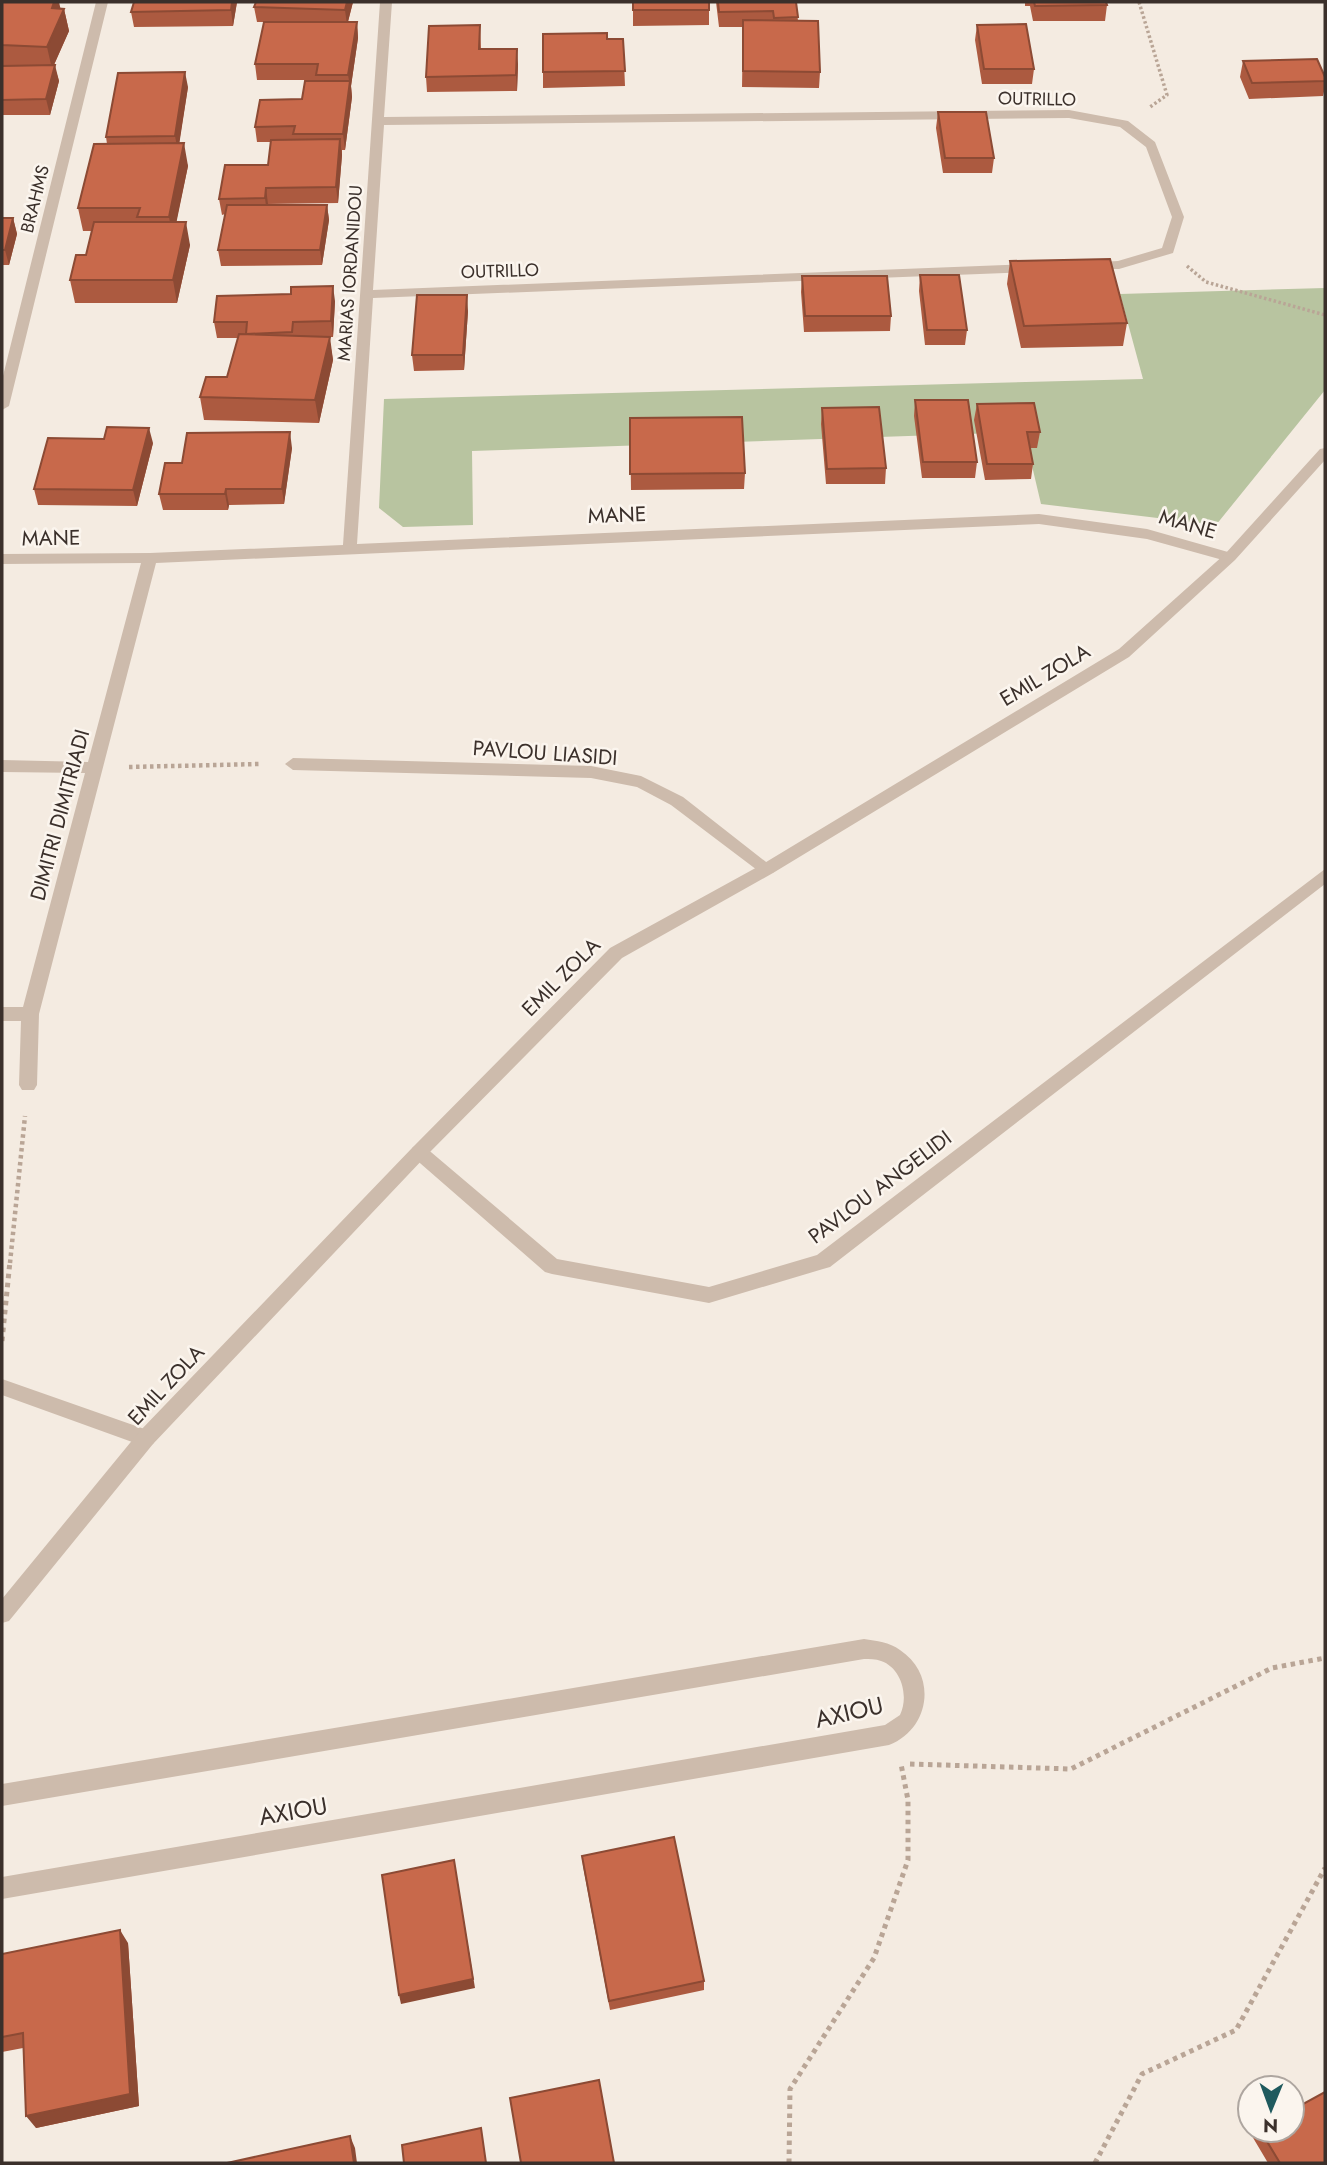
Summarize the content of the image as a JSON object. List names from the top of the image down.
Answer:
{
  "streets": {
    "street": [
      "OUTRILLO",
      "BRAHMS",
      "MARIAS IORDANIDOU",
      "MANE",
      "EMIL ZOLA",
      "PAVLOU LIASIDI",
      "DIMITRI DIMITRIADI",
      "PAVLOU ANGELIDI",
      "AXIOU"
    ]
  },
  "crossings": [
    ["OUTRILLO", "MARIAS IORDANIDOU"],
    ["MARIAS IORDANIDOU", "MANE"],
    ["MANE", "EMIL ZOLA"],
    ["MANE", "DIMITRI DIMITRIADI"],
    ["EMIL ZOLA", "PAVLOU LIASIDI"],
    ["EMIL ZOLA", "PAVLOU ANGELIDI"]
  ],
  "north": "bottom"
}
